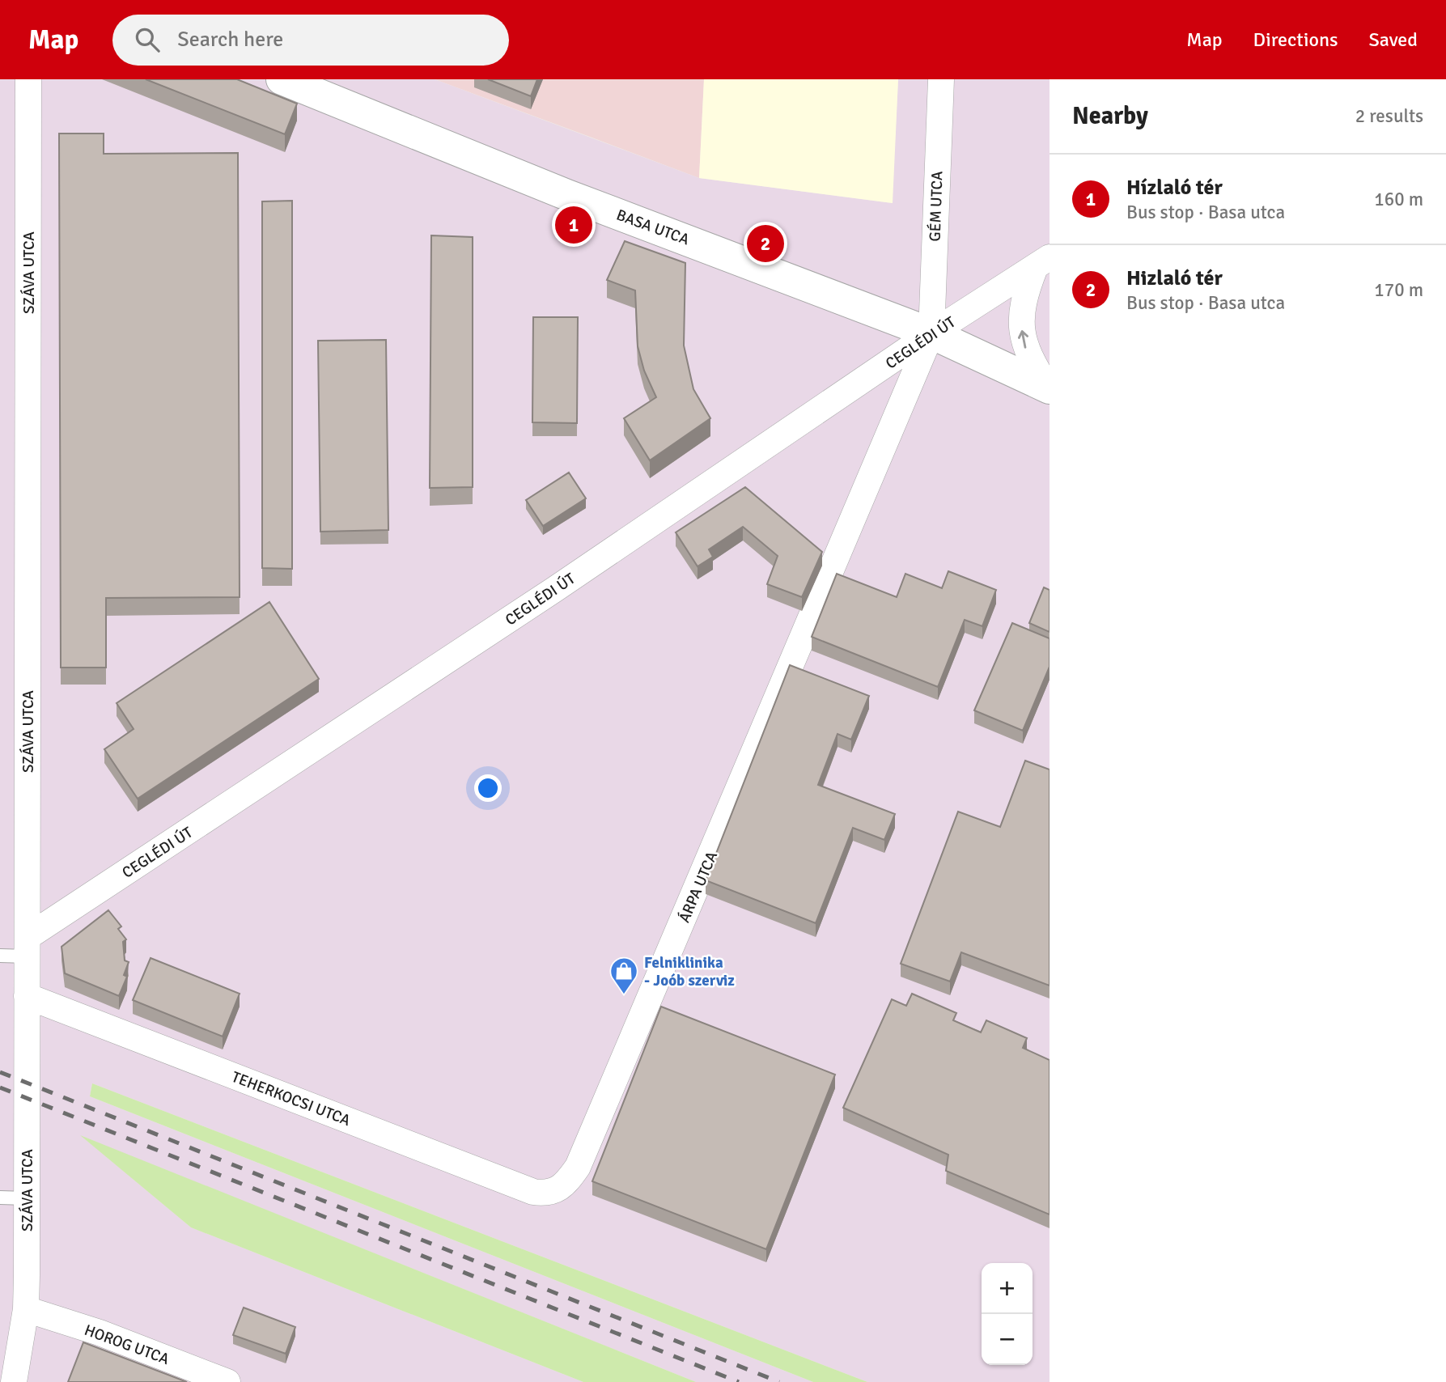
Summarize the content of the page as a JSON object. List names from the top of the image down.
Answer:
{
  "streets": {
    "street": [
      "GÉM UTCA",
      "BASA UTCA",
      "SZÁVA UTCA",
      "CEGLÉDI ÚT",
      "ÁRPA UTCA",
      "TEHERKOCSI UTCA",
      "HOROG UTCA"
    ]
  },
  "crossings": [
    ["GÉM UTCA", "BASA UTCA"],
    ["GÉM UTCA", "CEGLÉDI ÚT"],
    ["GÉM UTCA", "ÁRPA UTCA"],
    ["BASA UTCA", "CEGLÉDI ÚT"],
    ["BASA UTCA", "ÁRPA UTCA"],
    ["SZÁVA UTCA", "CEGLÉDI ÚT"],
    ["SZÁVA UTCA", "TEHERKOCSI UTCA"],
    ["SZÁVA UTCA", "HOROG UTCA"],
    ["CEGLÉDI ÚT", "ÁRPA UTCA"],
    ["ÁRPA UTCA", "TEHERKOCSI UTCA"]
  ],
  "places": {
    "shop": ["Felniklinika - Joób szerviz"]
  },
  "page": {
    "header": "Map",
    "search": "Search here",
    "nav": ["Map", "Directions", "Saved"],
    "heading": ["Nearby", "2 results"],
    "list": [
      {
        "mark": "1",
        "name": "Hízlaló tér",
        "note": "Bus stop · Basa utca",
        "value": "160 m"
      },
      {
        "mark": "2",
        "name": "Hizlaló tér",
        "note": "Bus stop · Basa utca",
        "value": "170 m"
      }
    ],
    "pins": ["1", "2"],
    "map_buttons": ["+", "−"]
  }
}
